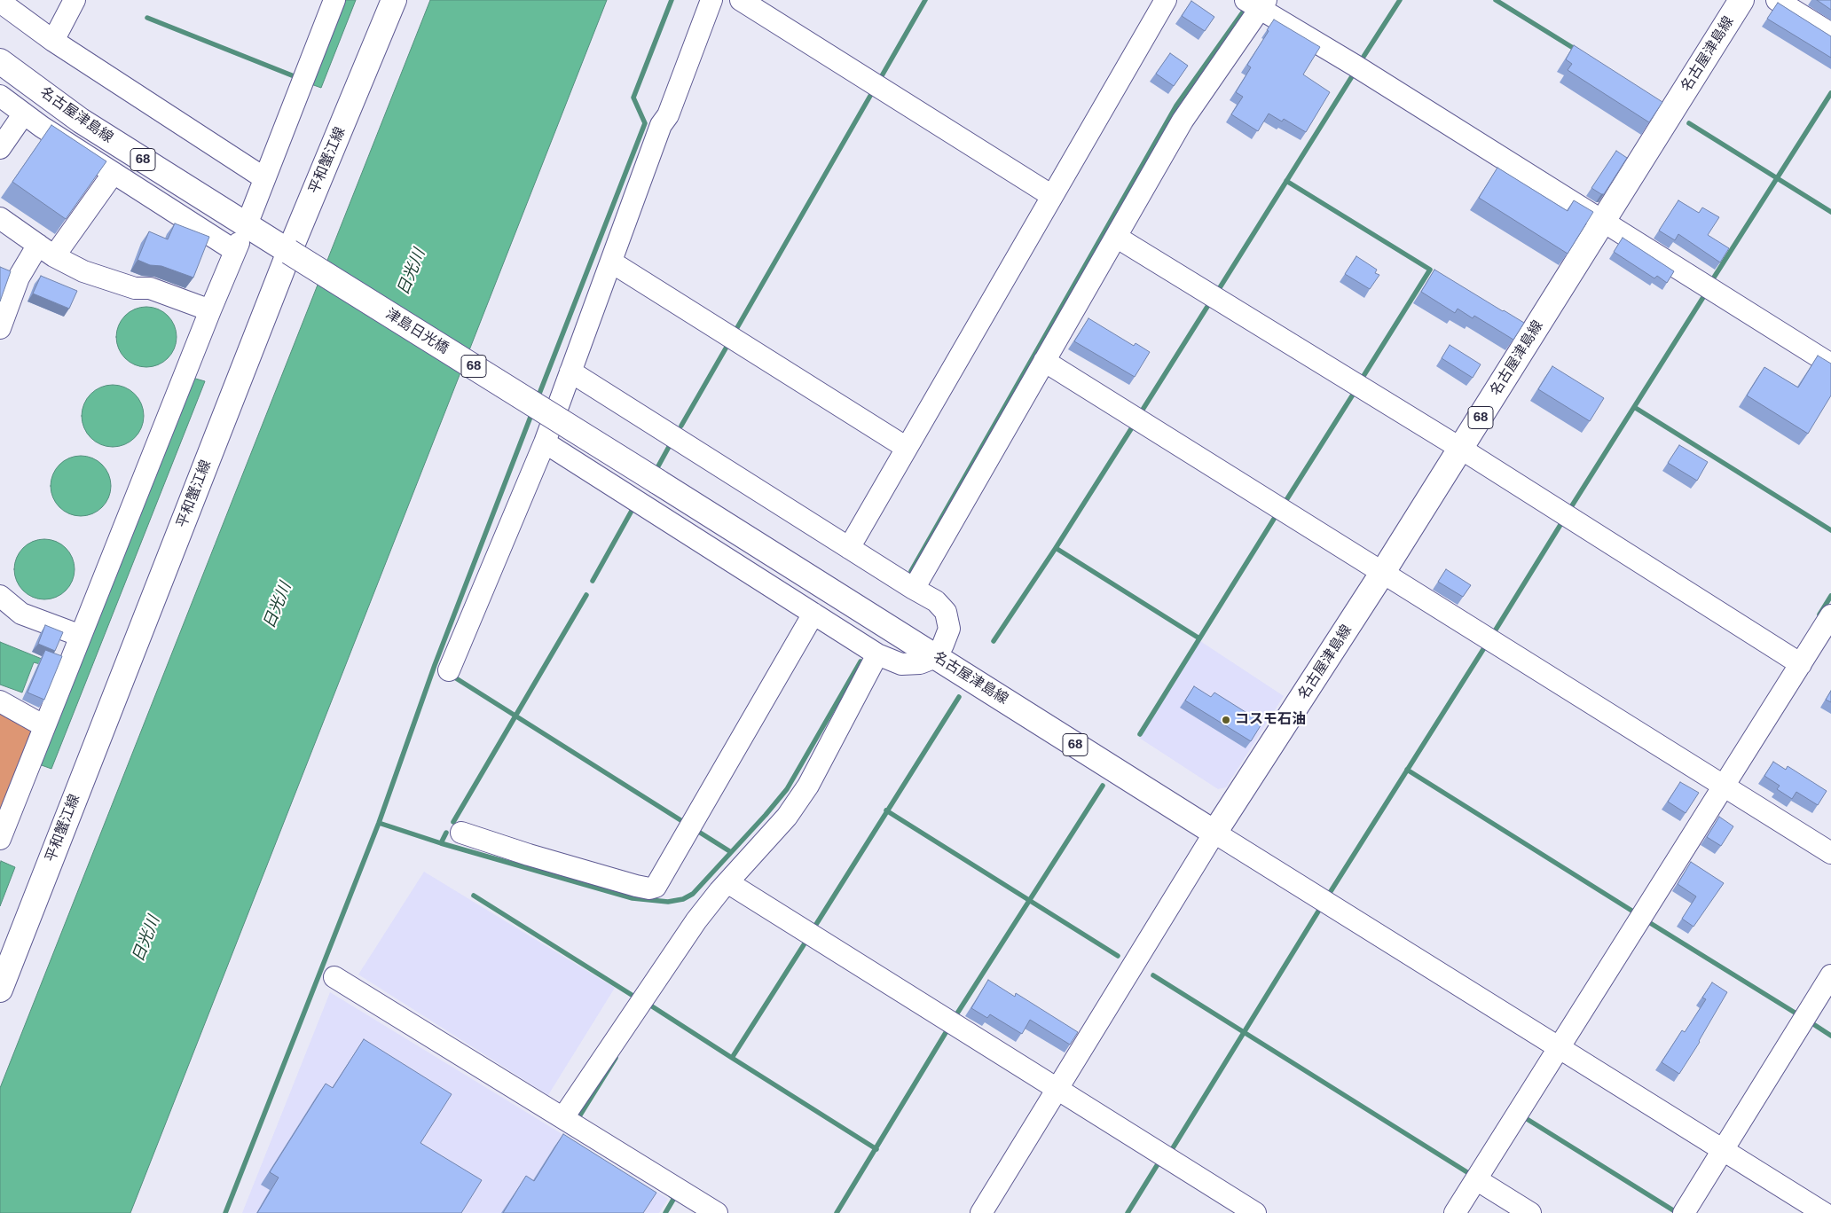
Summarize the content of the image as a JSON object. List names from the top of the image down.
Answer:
{
  "streets": {
    "main road": [
      "名古屋津島線",
      "68",
      "平和蟹江線",
      "津島日光橋"
    ]
  },
  "crossings": [
    ["名古屋津島線", "平和蟹江線"],
    ["名古屋津島線", "津島日光橋"],
    ["平和蟹江線", "津島日光橋"]
  ],
  "water": ["日光川"],
  "places": ["コスモ石油"]
}
